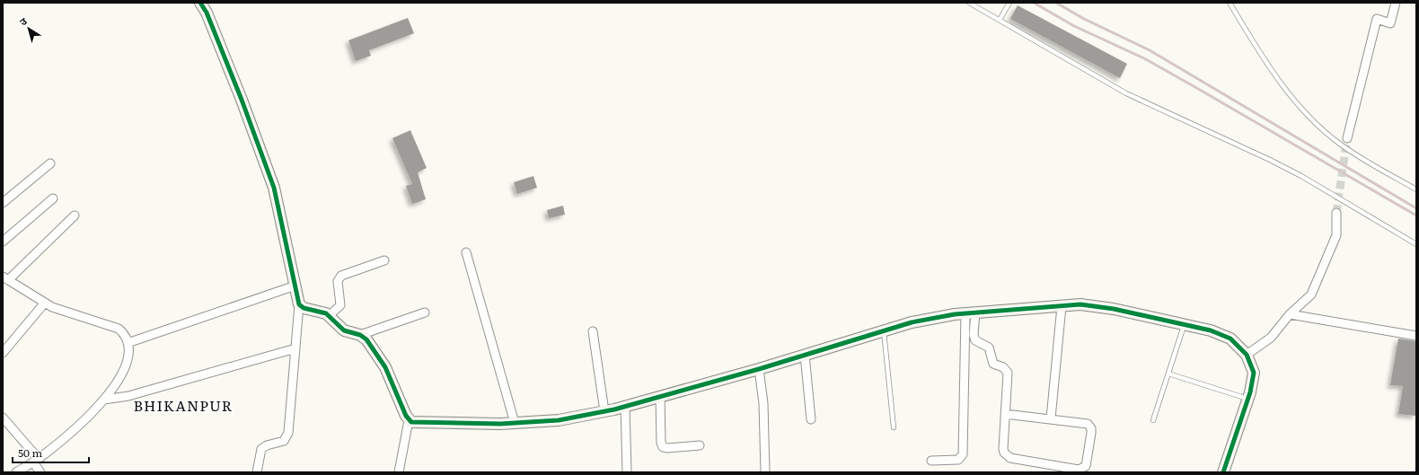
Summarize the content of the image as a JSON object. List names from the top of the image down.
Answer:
{
  "districts": ["BHIKANPUR"],
  "scale_bar": "50 m",
  "north": "top left"
}
